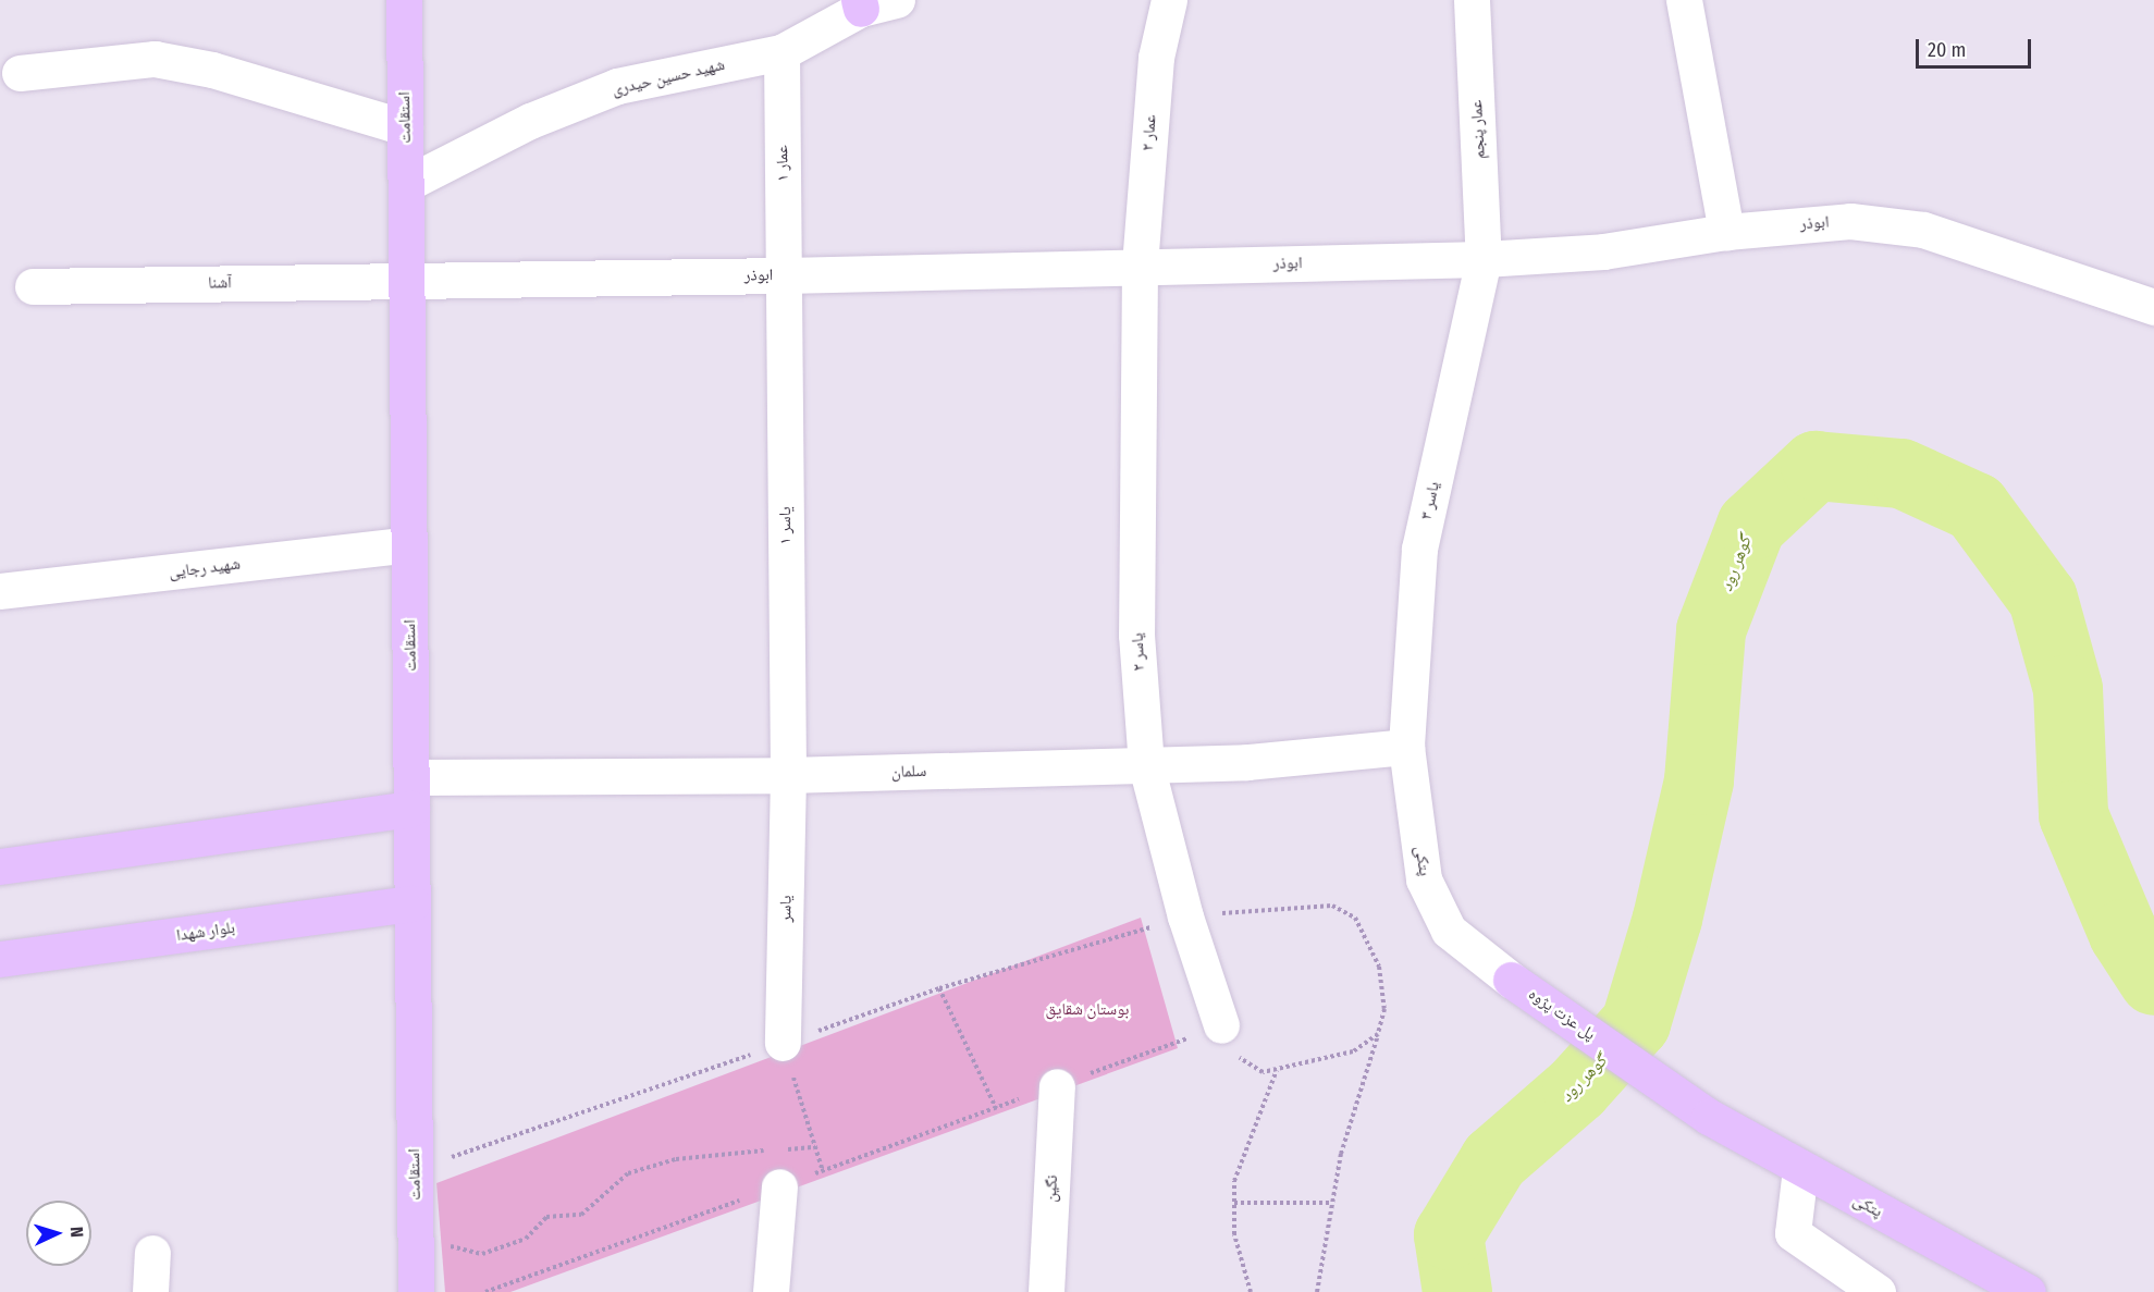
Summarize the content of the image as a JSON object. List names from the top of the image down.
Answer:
{
  "streets": {
    "main road": [
      "استقامت",
      "پتکی",
      "بلوار شهدا",
      "پل عزت پژوه"
    ],
    "street": [
      "شهید حسین حیدری",
      "عمار پنجم",
      "عمار ۲",
      "عمار ۱",
      "ابوذر",
      "آشنا",
      "یاسر ۳",
      "یاسر ۱",
      "شهید رجایی",
      "یاسر ۲",
      "سلمان",
      "یاسر",
      "نگین"
    ]
  },
  "crossings": [
    ["شهید حسین حیدری", "استقامت"],
    ["شهید حسین حیدری", "عمار ۱"],
    ["استقامت", "ابوذر"],
    ["استقامت", "آشنا"],
    ["استقامت", "شهید رجایی"],
    ["استقامت", "سلمان"],
    ["استقامت", "بلوار شهدا"],
    ["عمار پنجم", "ابوذر"],
    ["عمار پنجم", "یاسر ۳"],
    ["عمار ۲", "ابوذر"],
    ["عمار ۲", "یاسر ۲"],
    ["عمار ۱", "ابوذر"],
    ["عمار ۱", "یاسر ۱"],
    ["ابوذر", "آشنا"],
    ["ابوذر", "یاسر ۳"],
    ["ابوذر", "یاسر ۱"],
    ["ابوذر", "یاسر ۲"],
    ["یاسر ۳", "سلمان"],
    ["یاسر ۳", "پتکی"],
    ["یاسر ۱", "سلمان"],
    ["یاسر ۱", "یاسر"],
    ["یاسر ۲", "سلمان"],
    ["سلمان", "پتکی"],
    ["سلمان", "یاسر"],
    ["پتکی", "پل عزت پژوه"]
  ],
  "water": ["گوهر رود"],
  "parks": ["بوستان شقایق"],
  "scale_bar": "20 m",
  "north": "right"
}
